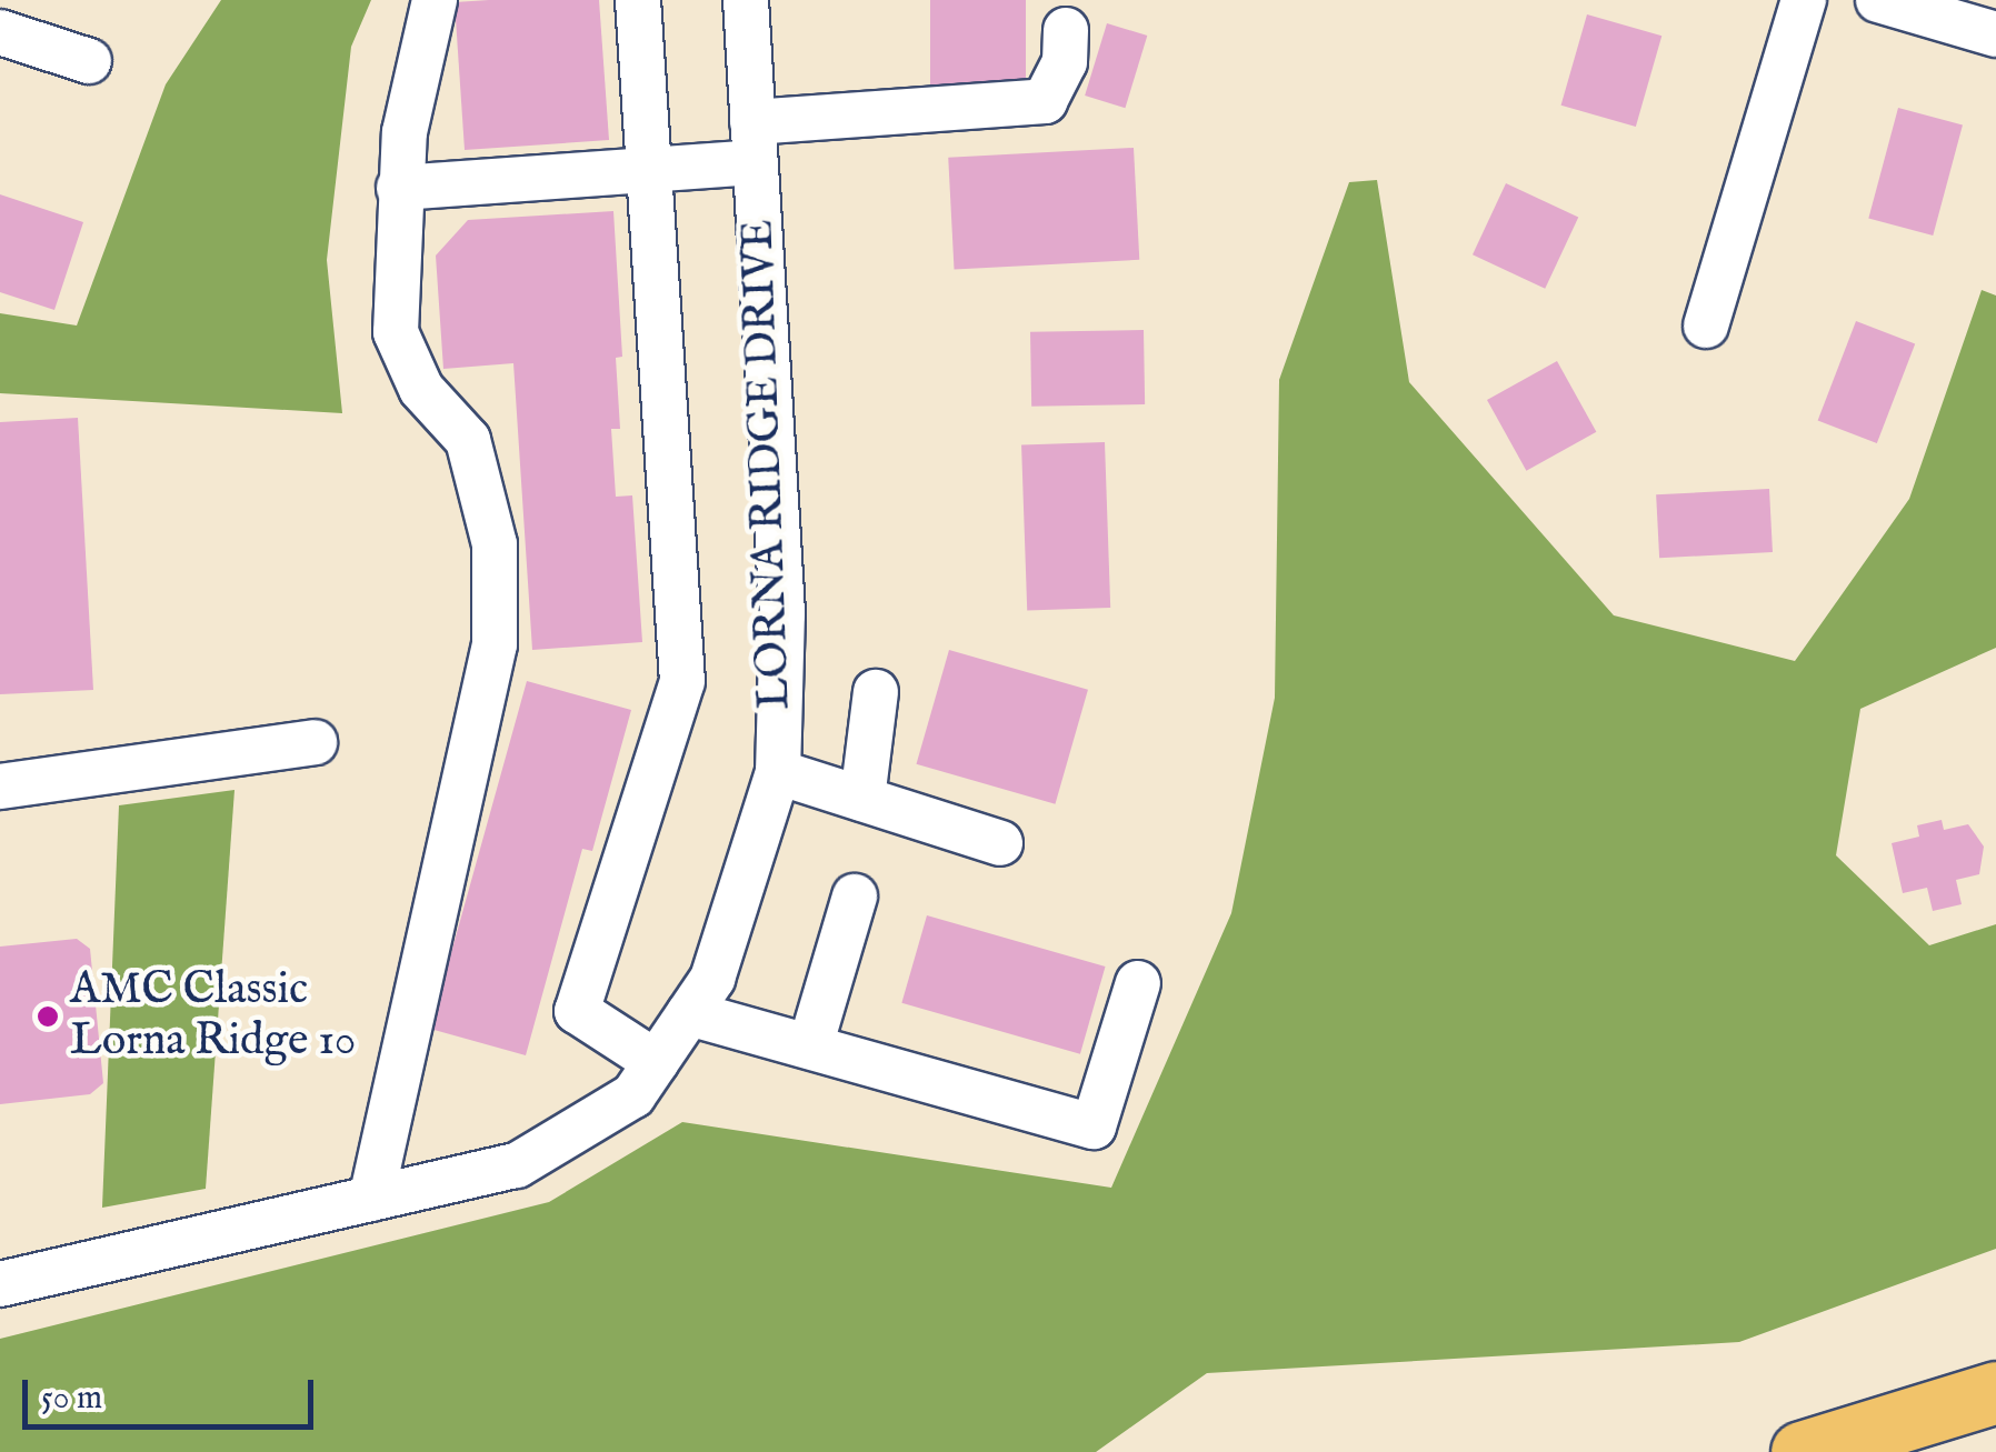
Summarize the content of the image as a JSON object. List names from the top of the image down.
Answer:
{
  "streets": {
    "street": ["LORNA RIDGE DRIVE"]
  },
  "places": ["AMC Classic Lorna Ridge 10"],
  "scale_bar": "50 m"
}
